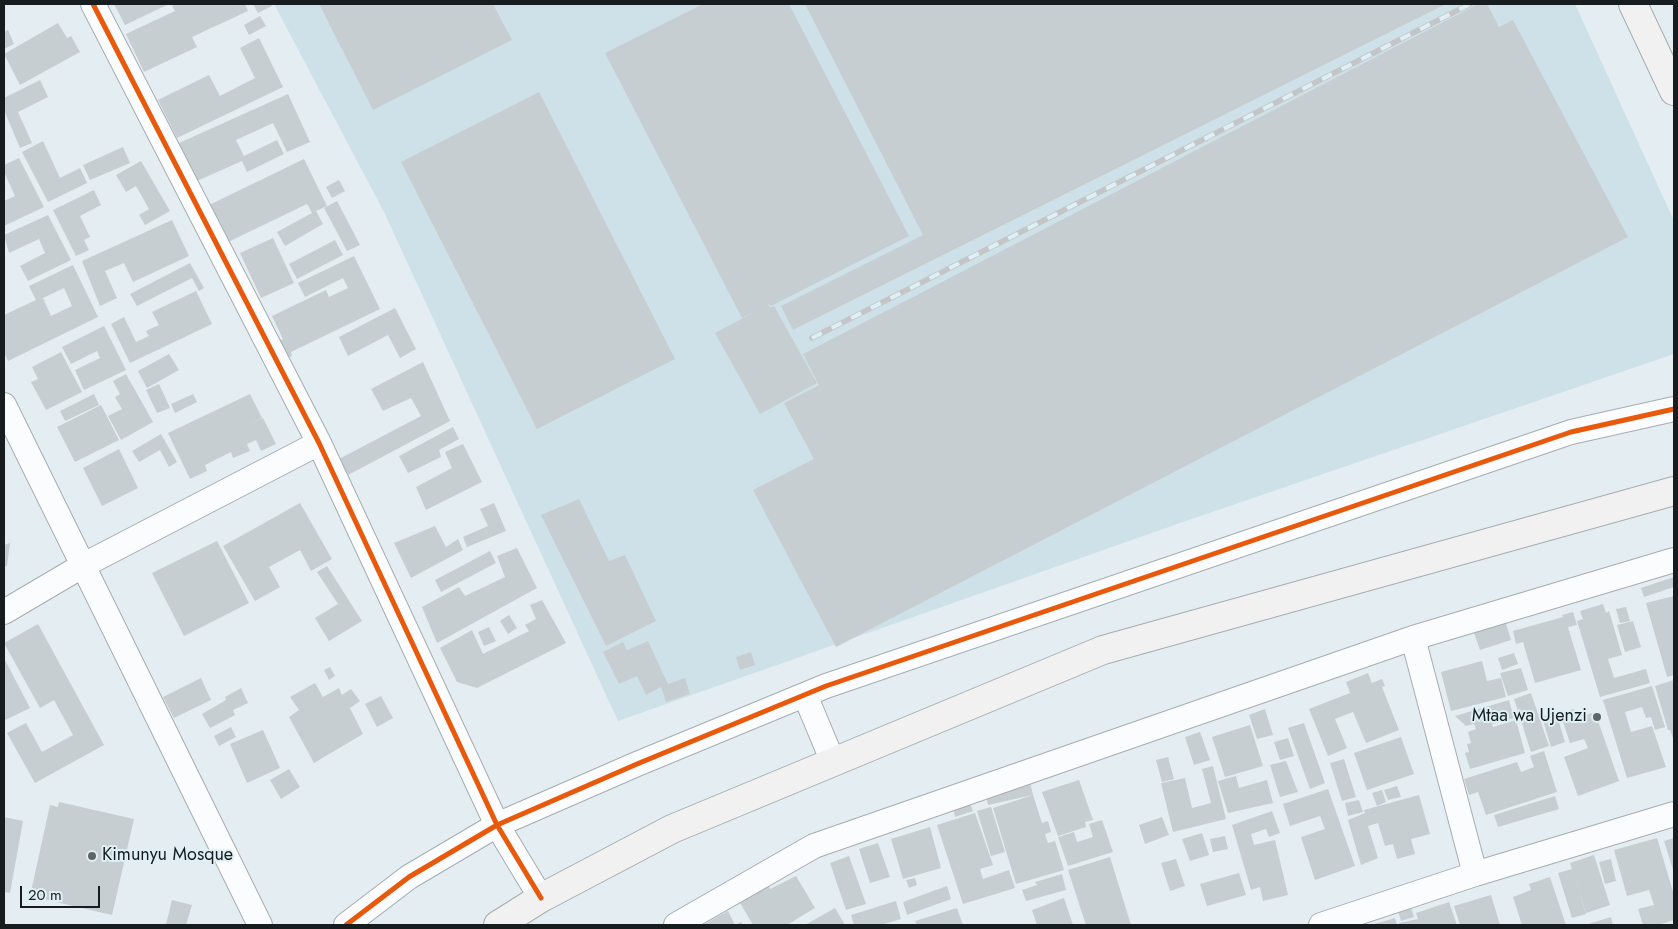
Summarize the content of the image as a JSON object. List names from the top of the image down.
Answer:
{
  "places": ["Mtaa wa Ujenzi", "Kimunyu Mosque"],
  "scale_bar": "20 m"
}
